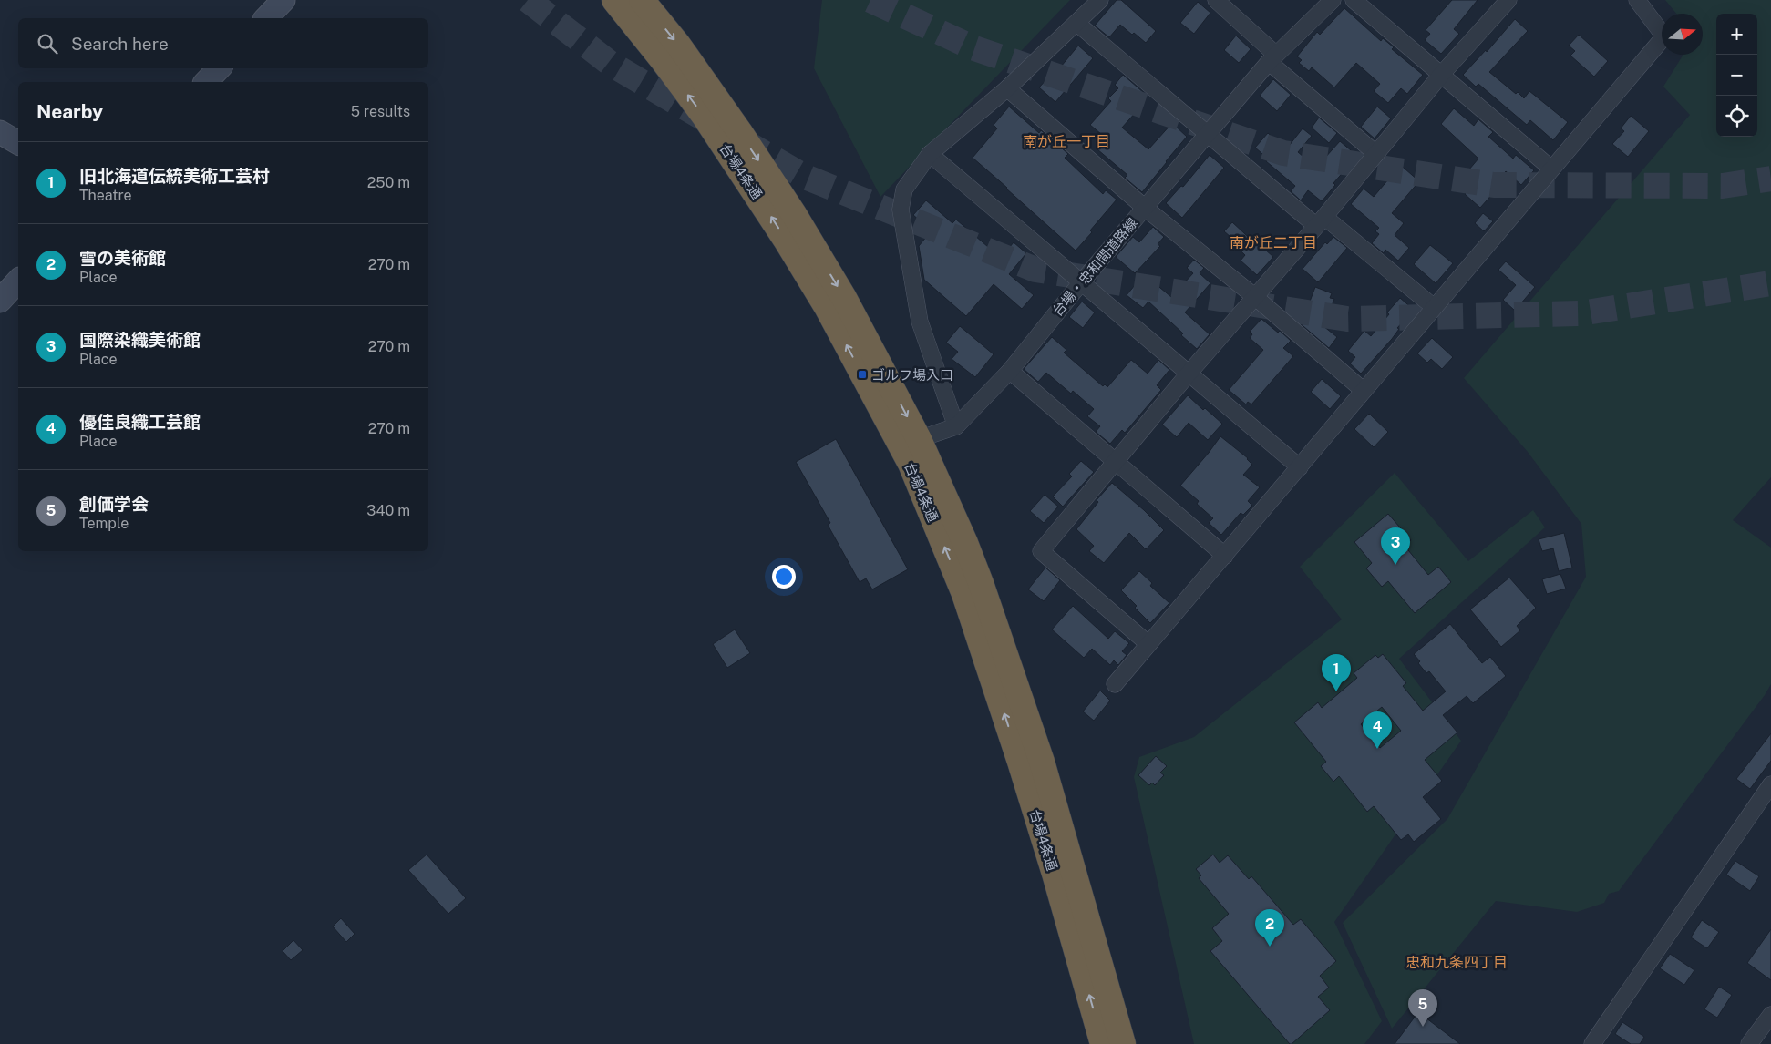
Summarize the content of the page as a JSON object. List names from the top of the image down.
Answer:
{
  "streets": {
    "highway": ["台場4条通"],
    "street": ["台場・忠和間道路線"]
  },
  "crossings": [
    ["台場4条通", "台場・忠和間道路線"]
  ],
  "districts": ["南が丘一丁目", "南が丘二丁目", "忠和九条四丁目"],
  "places": {
    "transit": ["ゴルフ場入口"]
  },
  "north": "right",
  "page": {
    "map_buttons": ["+", "−"],
    "search": "Search here",
    "heading": ["Nearby", "5 results"],
    "list": [
      {
        "mark": "1",
        "name": "旧北海道伝統美術工芸村",
        "note": "Theatre",
        "value": "250 m"
      },
      {
        "mark": "2",
        "name": "雪の美術館",
        "note": "Place",
        "value": "270 m"
      },
      {
        "mark": "3",
        "name": "国際染織美術館",
        "note": "Place",
        "value": "270 m"
      },
      {
        "mark": "4",
        "name": "優佳良織工芸館",
        "note": "Place",
        "value": "270 m"
      },
      {
        "mark": "5",
        "name": "創価学会",
        "note": "Temple",
        "value": "340 m"
      }
    ],
    "pins": [
      "3",
      "1",
      "4",
      "2",
      "5"
    ]
  }
}
